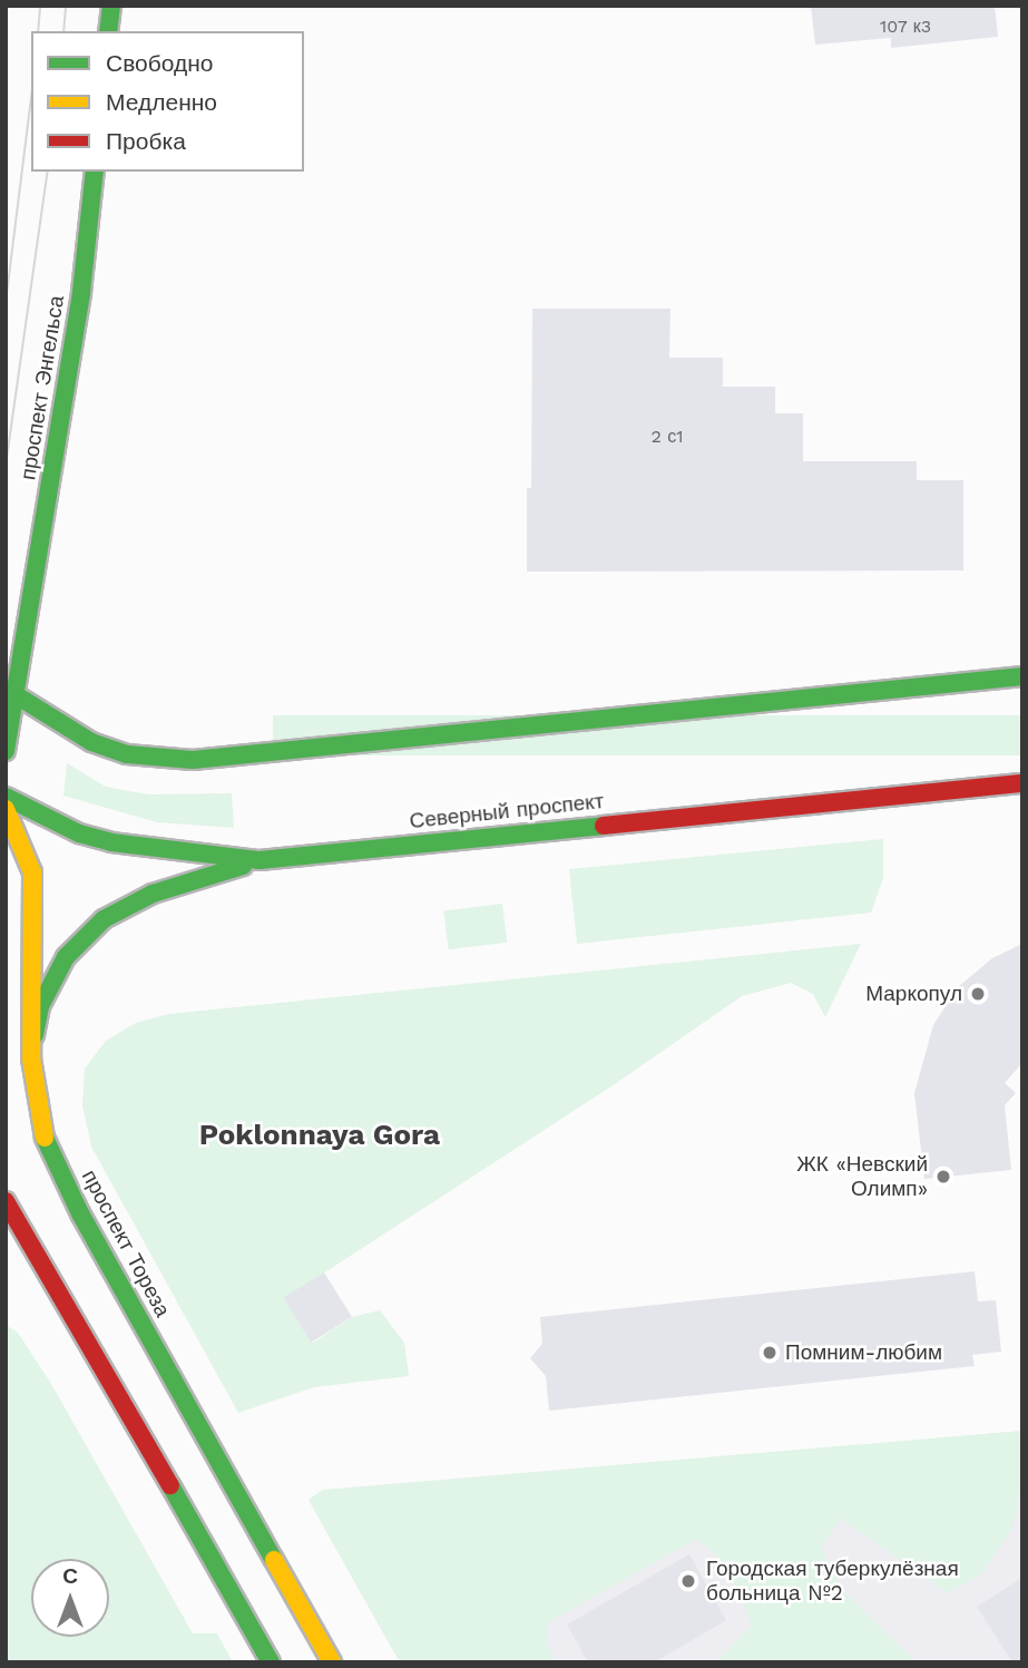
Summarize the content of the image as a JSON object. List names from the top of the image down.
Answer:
{
  "streets": {
    "main road": ["проспект Энгельса", "Северный проспект", "проспект Тореза"]
  },
  "districts": ["Poklonnaya Gora"],
  "places": [
    "Маркопул",
    "ЖК «Невский Олимп»",
    "Помним-любим",
    "Городская туберкулёзная больница №2"
  ],
  "house_numbers": ["107 к3", "2 с1"],
  "legend": ["Свободно", "Медленно", "Пробка"],
  "north": "top"
}
